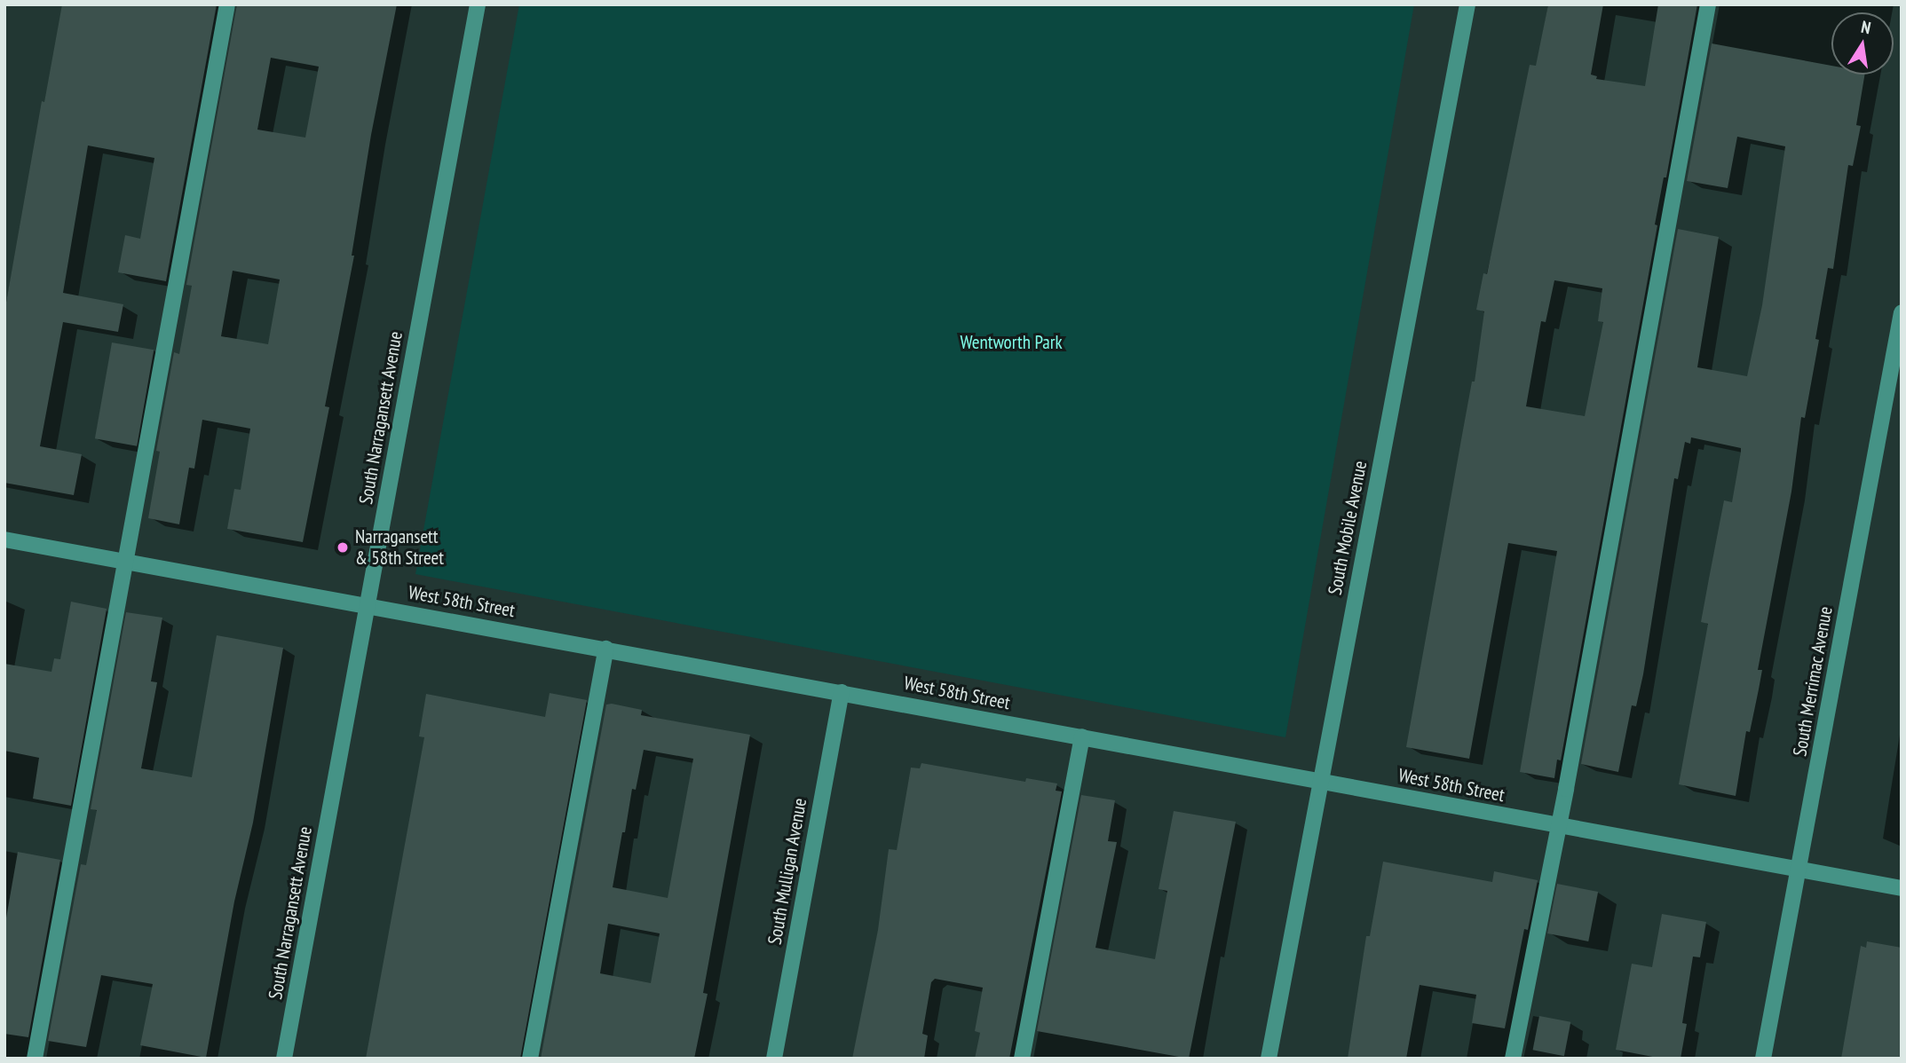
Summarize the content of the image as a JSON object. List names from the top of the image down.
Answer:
{
  "streets": {
    "street": [
      "South Narragansett Avenue",
      "South Mobile Avenue",
      "West 58th Street",
      "South Merrimac Avenue",
      "South Mulligan Avenue"
    ]
  },
  "crossings": [
    ["South Narragansett Avenue", "West 58th Street"],
    ["South Mobile Avenue", "West 58th Street"],
    ["West 58th Street", "South Merrimac Avenue"],
    ["West 58th Street", "South Mulligan Avenue"]
  ],
  "parks": ["Wentworth Park"],
  "places": ["Narragansett & 58th Street"],
  "north": "top"
}
